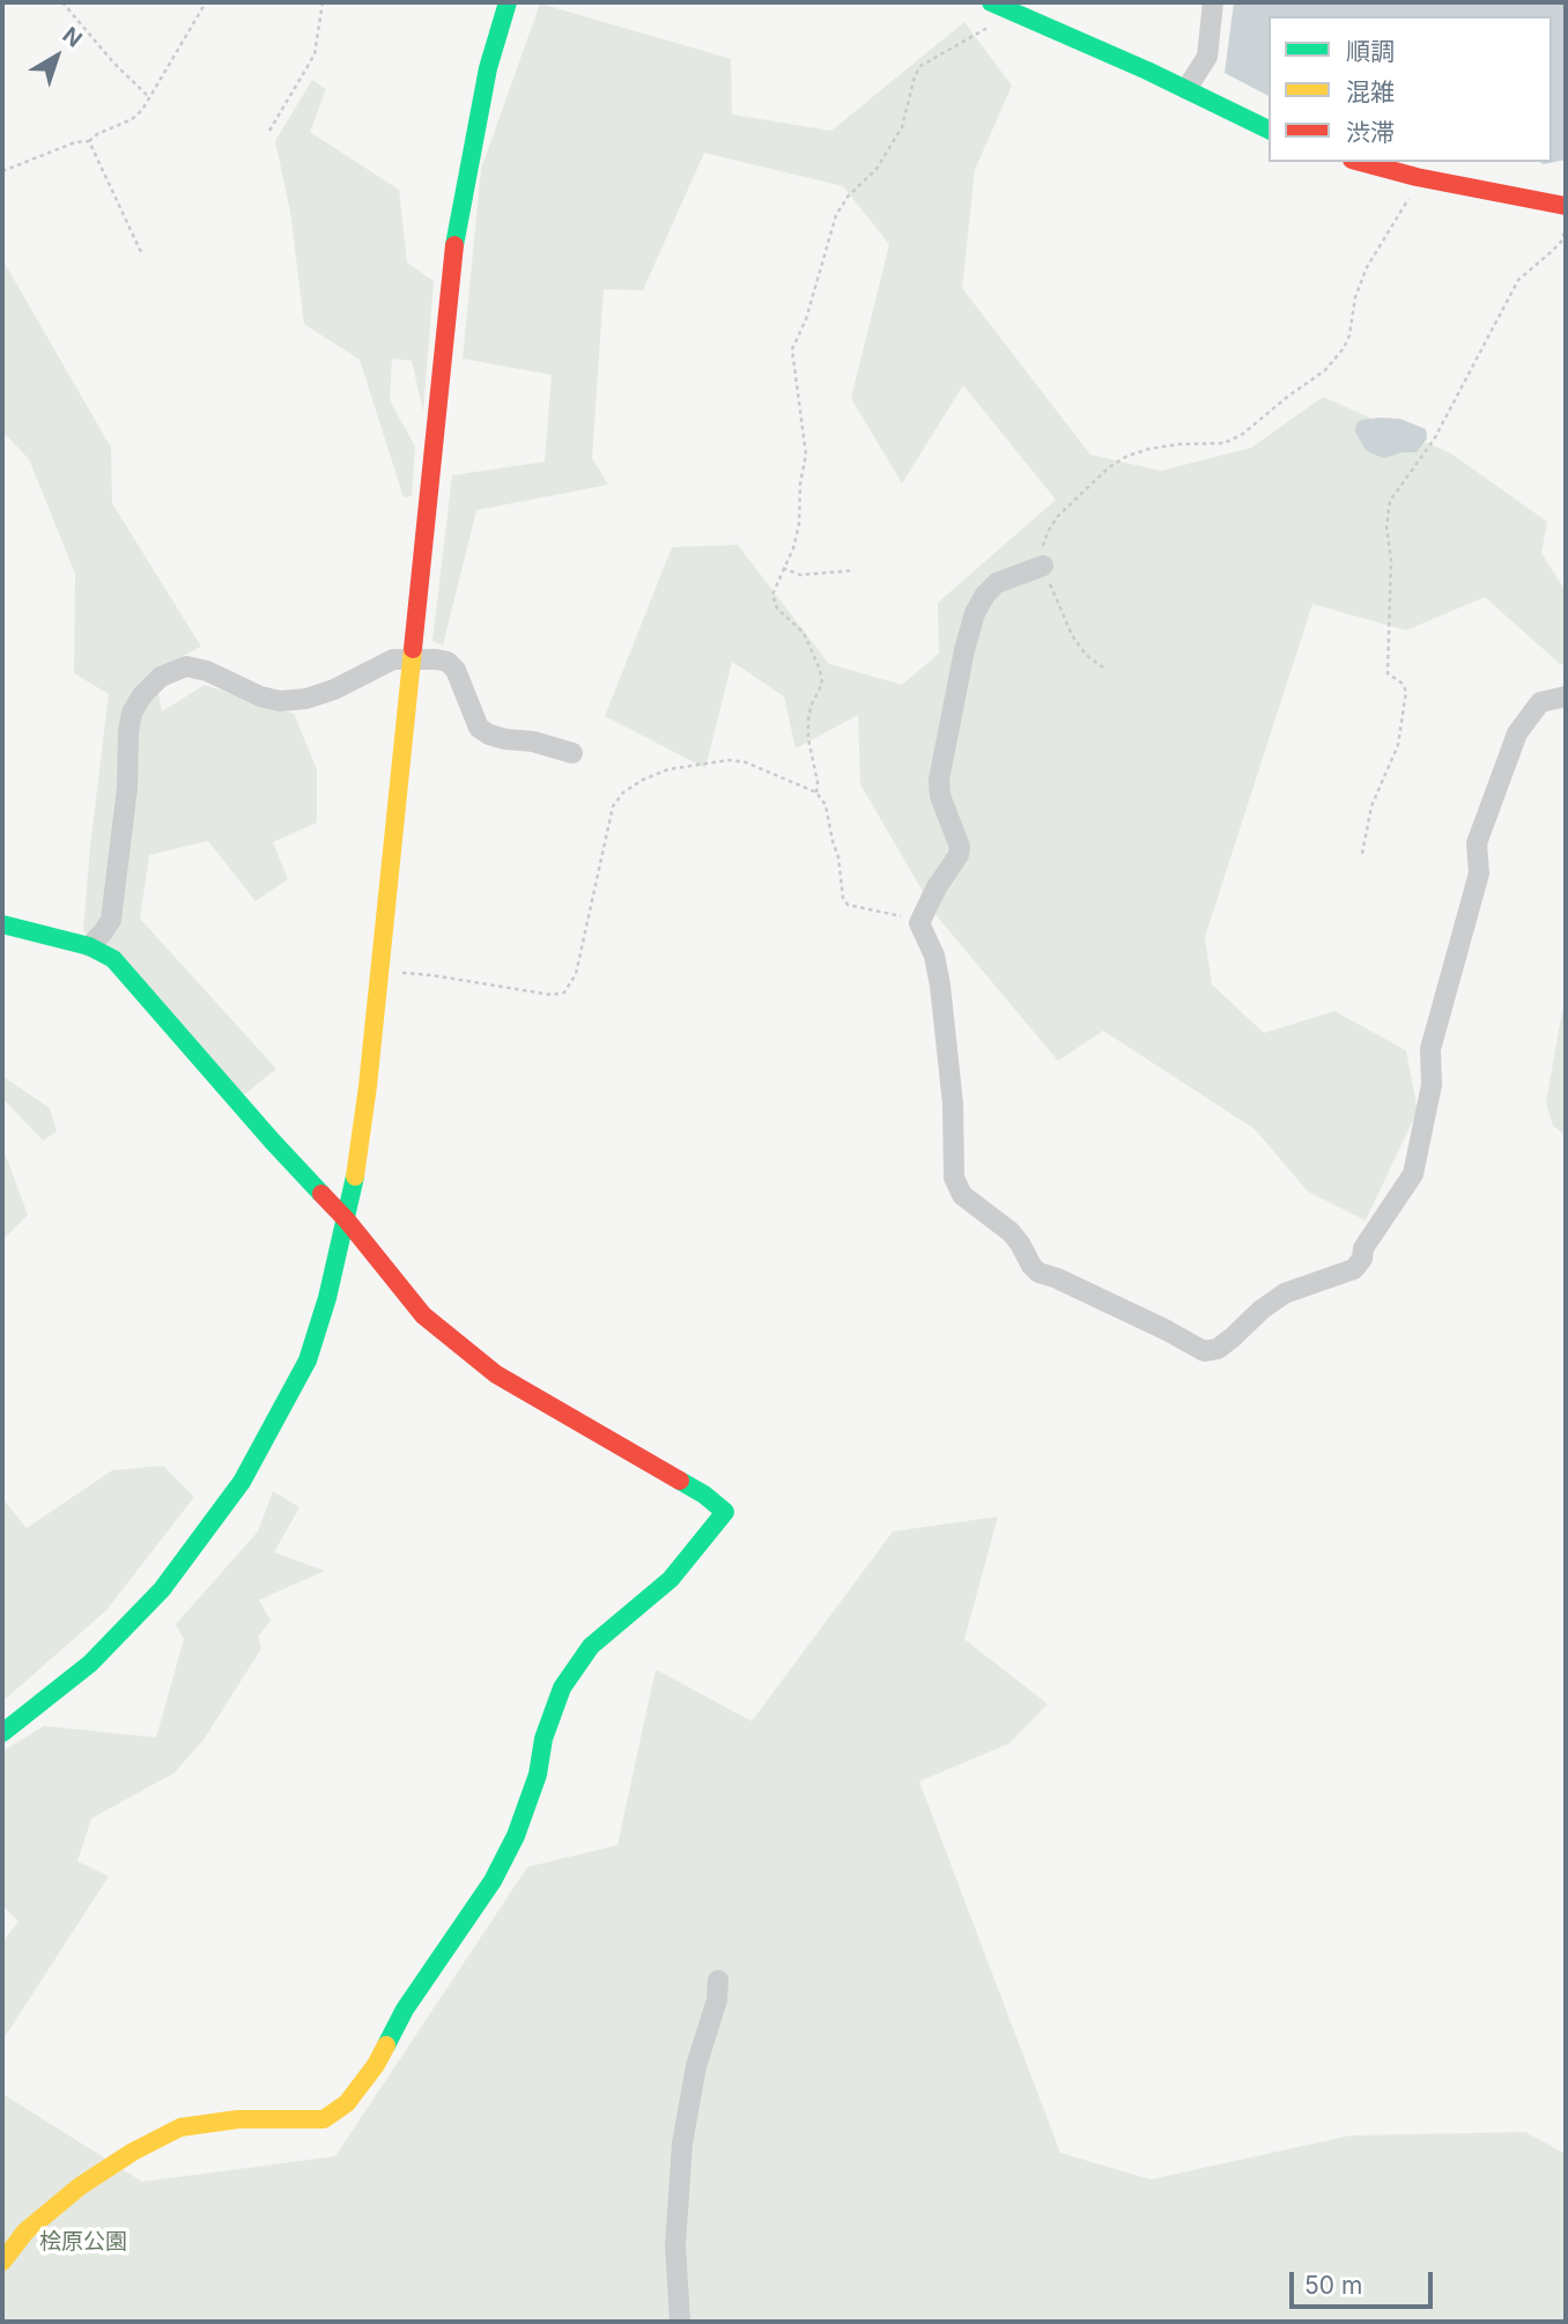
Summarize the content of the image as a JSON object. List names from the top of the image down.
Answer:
{
  "parks": ["桧原公園"],
  "legend": ["順調", "混雑", "渋滞"],
  "scale_bar": "50 m",
  "north": "top right"
}
